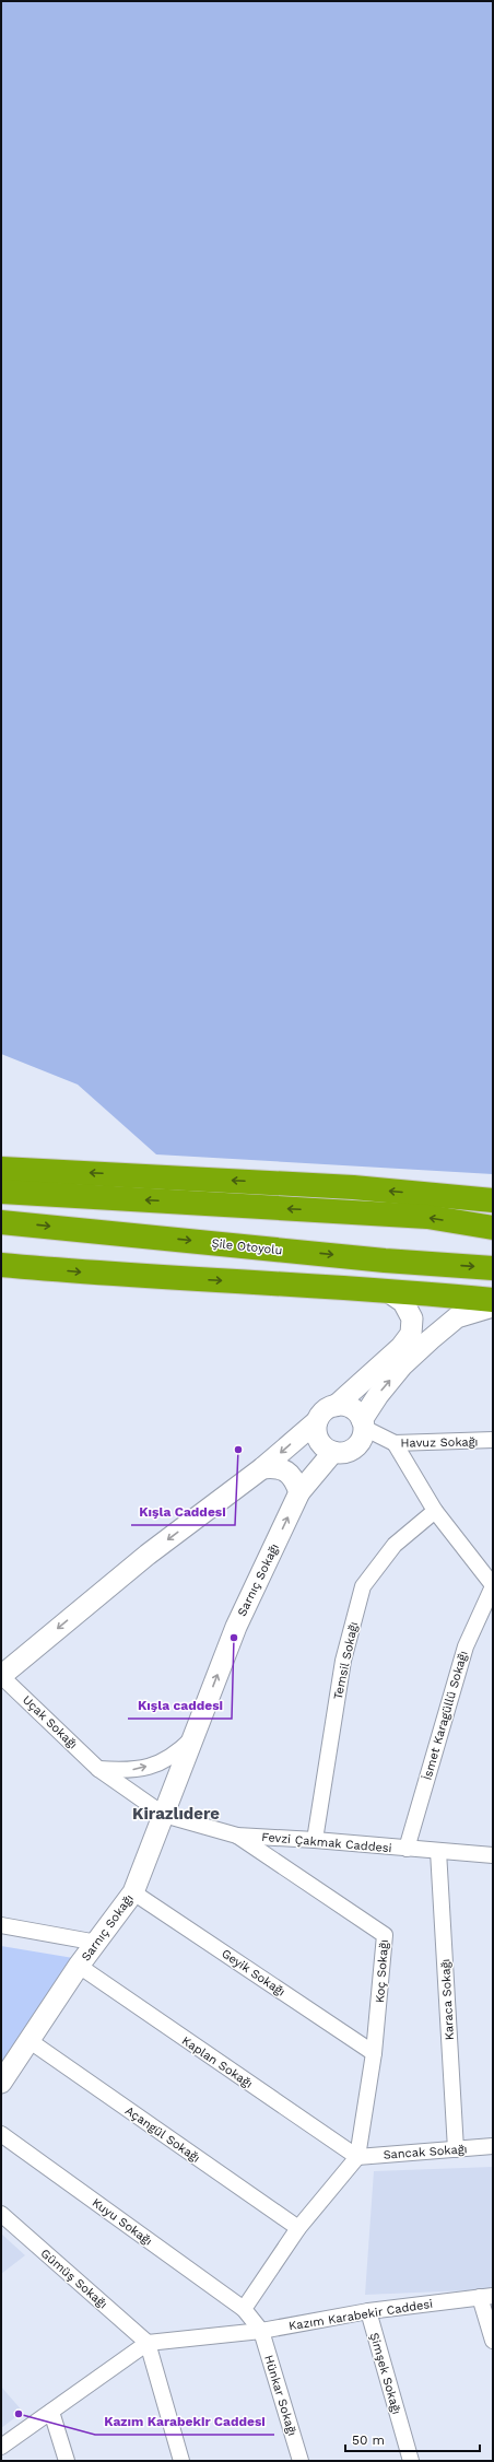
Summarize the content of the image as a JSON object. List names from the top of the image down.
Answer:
{
  "streets": {
    "highway": ["Şile Otoyolu"],
    "street": [
      "Havuz Sokağı",
      "Sarnıç Sokağı",
      "Temsil Sokağı",
      "İsmet Karagüllü Sokağı",
      "Uçak Sokağı",
      "Fevzi Çakmak Caddesi",
      "Koç Sokağı",
      "Geyik Sokağı",
      "Karaca Sokağı",
      "Kaplan Sokağı",
      "Açangül Sokağı",
      "Sancak Sokağı",
      "Kuyu Sokağı",
      "Gümüş Sokağı",
      "Kazım Karabekir Caddesi",
      "Şimşek Sokağı",
      "Hünkar Sokağı"
    ]
  },
  "crossings": [
    ["Havuz Sokağı", "Sarnıç Sokağı"],
    ["Sarnıç Sokağı", "Uçak Sokağı"],
    ["Sarnıç Sokağı", "Fevzi Çakmak Caddesi"],
    ["Sarnıç Sokağı", "Geyik Sokağı"],
    ["Sarnıç Sokağı", "Kaplan Sokağı"],
    ["Sarnıç Sokağı", "Açangül Sokağı"],
    ["Temsil Sokağı", "Fevzi Çakmak Caddesi"],
    ["İsmet Karagüllü Sokağı", "Fevzi Çakmak Caddesi"],
    ["Uçak Sokağı", "Fevzi Çakmak Caddesi"],
    ["Fevzi Çakmak Caddesi", "Koç Sokağı"],
    ["Fevzi Çakmak Caddesi", "Karaca Sokağı"],
    ["Koç Sokağı", "Geyik Sokağı"],
    ["Koç Sokağı", "Kaplan Sokağı"],
    ["Koç Sokağı", "Sancak Sokağı"],
    ["Karaca Sokağı", "Sancak Sokağı"],
    ["Kaplan Sokağı", "Sancak Sokağı"],
    ["Kuyu Sokağı", "Kazım Karabekir Caddesi"],
    ["Kuyu Sokağı", "Hünkar Sokağı"],
    ["Gümüş Sokağı", "Kazım Karabekir Caddesi"],
    ["Kazım Karabekir Caddesi", "Şimşek Sokağı"],
    ["Kazım Karabekir Caddesi", "Hünkar Sokağı"]
  ],
  "one_way": ["Sarnıç Sokağı"],
  "districts": ["Kirazlıdere"],
  "places": ["Kışla Caddesi", "Kışla caddesi", "Kazım Karabekir Caddesi"],
  "scale_bar": "50 m"
}
